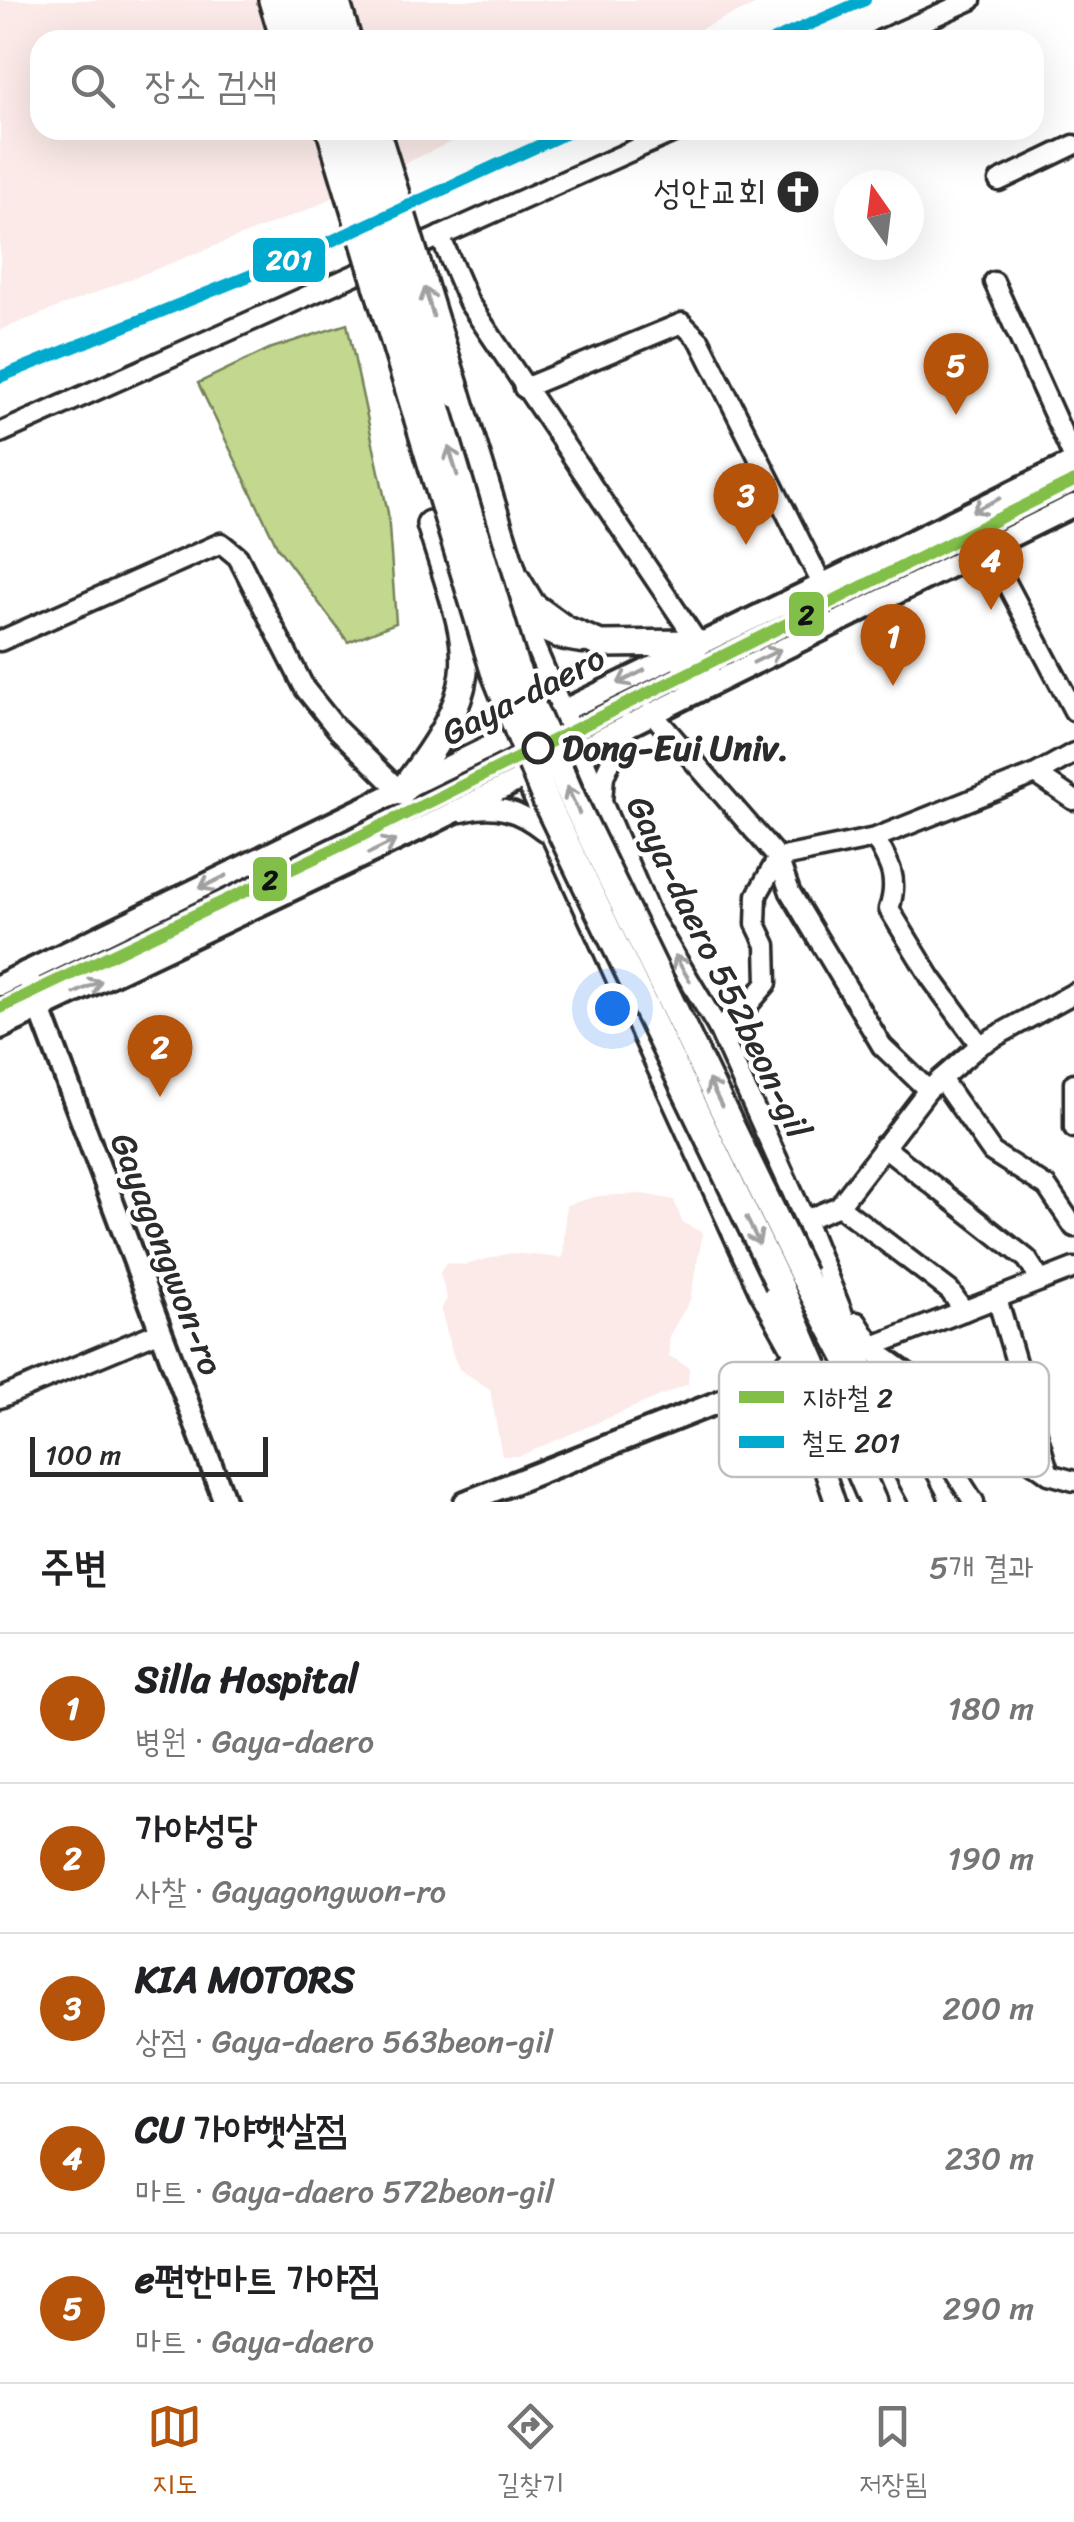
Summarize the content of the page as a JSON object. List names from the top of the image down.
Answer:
{
  "streets": {
    "main road": ["Gaya-daero", "Gayagongwon-ro"],
    "street": ["Gaya-daero 552beon-gil"]
  },
  "crossings": [
    ["Gaya-daero", "Gaya-daero 552beon-gil"],
    ["Gaya-daero", "Gayagongwon-ro"]
  ],
  "places": {
    "church": ["성안교회"],
    "other": ["Dong-Eui Univ."]
  },
  "lines": ["rail line 201", "metro line 2"],
  "legend": ["지하철 2", "철도 201"],
  "scale_bar": "100 m",
  "north": "top",
  "page": {
    "search": "장소 검색",
    "pins": [
      "5",
      "3",
      "4",
      "1",
      "2"
    ],
    "scale": "100 m",
    "heading": ["주변", "5개 결과"],
    "list": [
      {
        "mark": "1",
        "name": "Silla Hospital",
        "note": "병원 · Gaya-daero",
        "value": "180 m"
      },
      {
        "mark": "2",
        "name": "가야성당",
        "note": "사찰 · Gayagongwon-ro",
        "value": "190 m"
      },
      {
        "mark": "3",
        "name": "KIA MOTORS",
        "note": "상점 · Gaya-daero 563beon-gil",
        "value": "200 m"
      },
      {
        "mark": "4",
        "name": "CU 가야햇살점",
        "note": "마트 · Gaya-daero 572beon-gil",
        "value": "230 m"
      },
      {
        "mark": "5",
        "name": "e편한마트 가야점",
        "note": "마트 · Gaya-daero",
        "value": "290 m"
      }
    ],
    "nav": ["지도", "길찾기", "저장됨"]
  }
}
